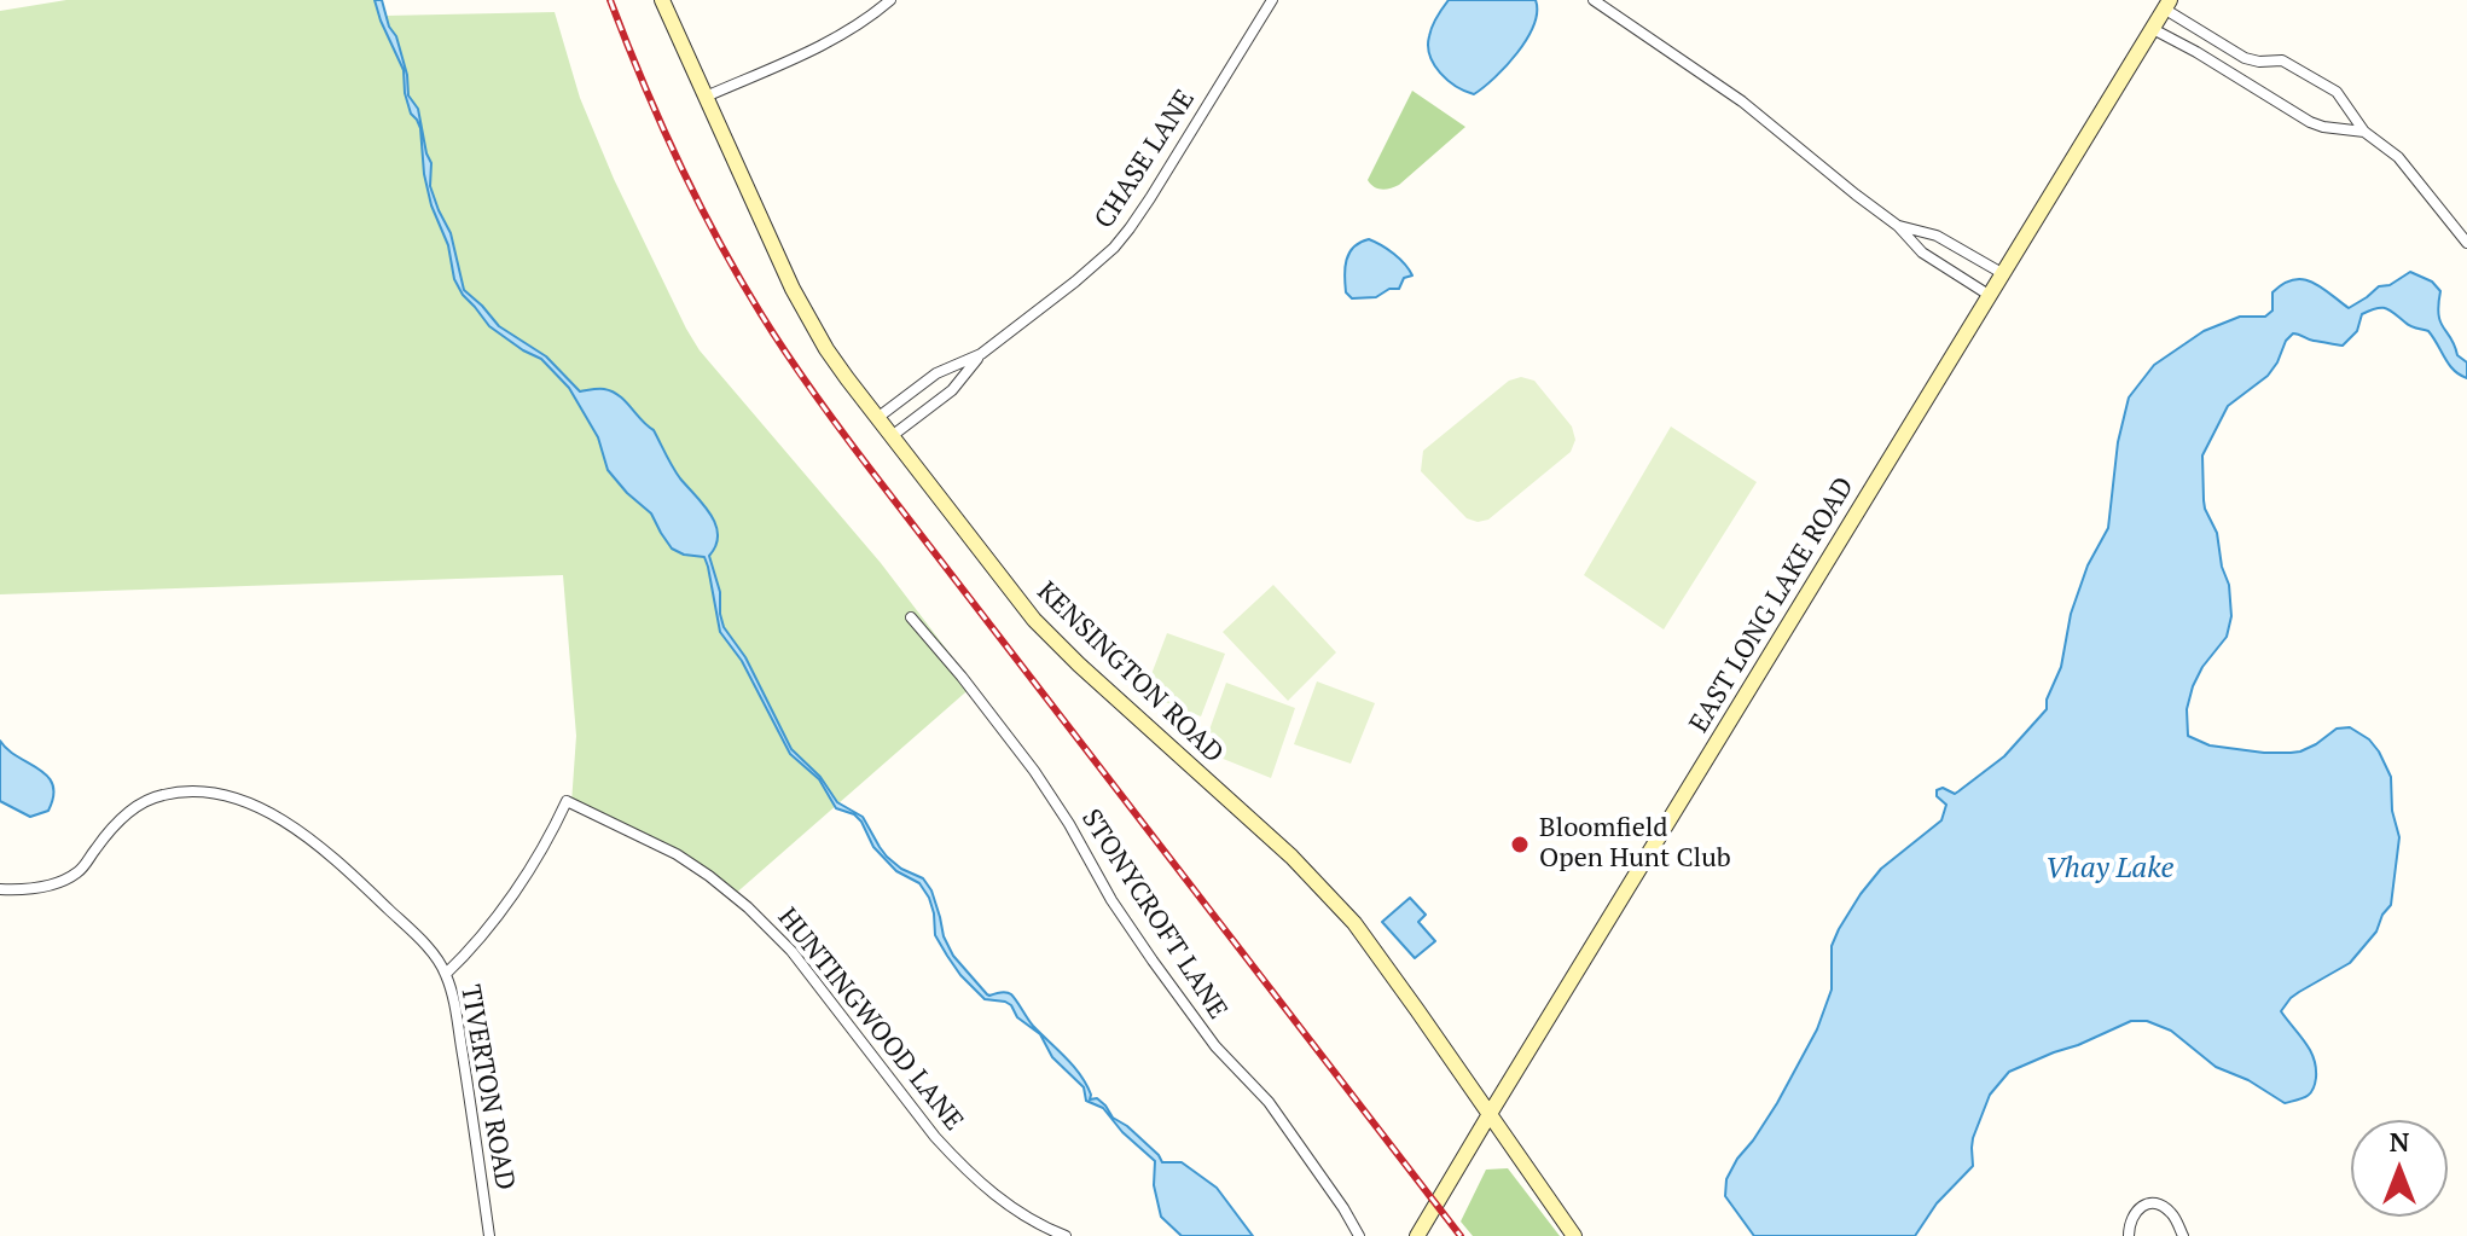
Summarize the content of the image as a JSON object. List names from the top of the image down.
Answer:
{
  "streets": {
    "street": [
      "CHASE LANE",
      "EAST LONG LAKE ROAD",
      "KENSINGTON ROAD",
      "STONYCROFT LANE",
      "HUNTINGWOOD LANE",
      "TIVERTON ROAD"
    ]
  },
  "crossings": [
    ["CHASE LANE", "KENSINGTON ROAD"],
    ["EAST LONG LAKE ROAD", "KENSINGTON ROAD"],
    ["HUNTINGWOOD LANE", "TIVERTON ROAD"]
  ],
  "water": ["Vhay Lake"],
  "places": ["Bloomfield Open Hunt Club"],
  "north": "top"
}
